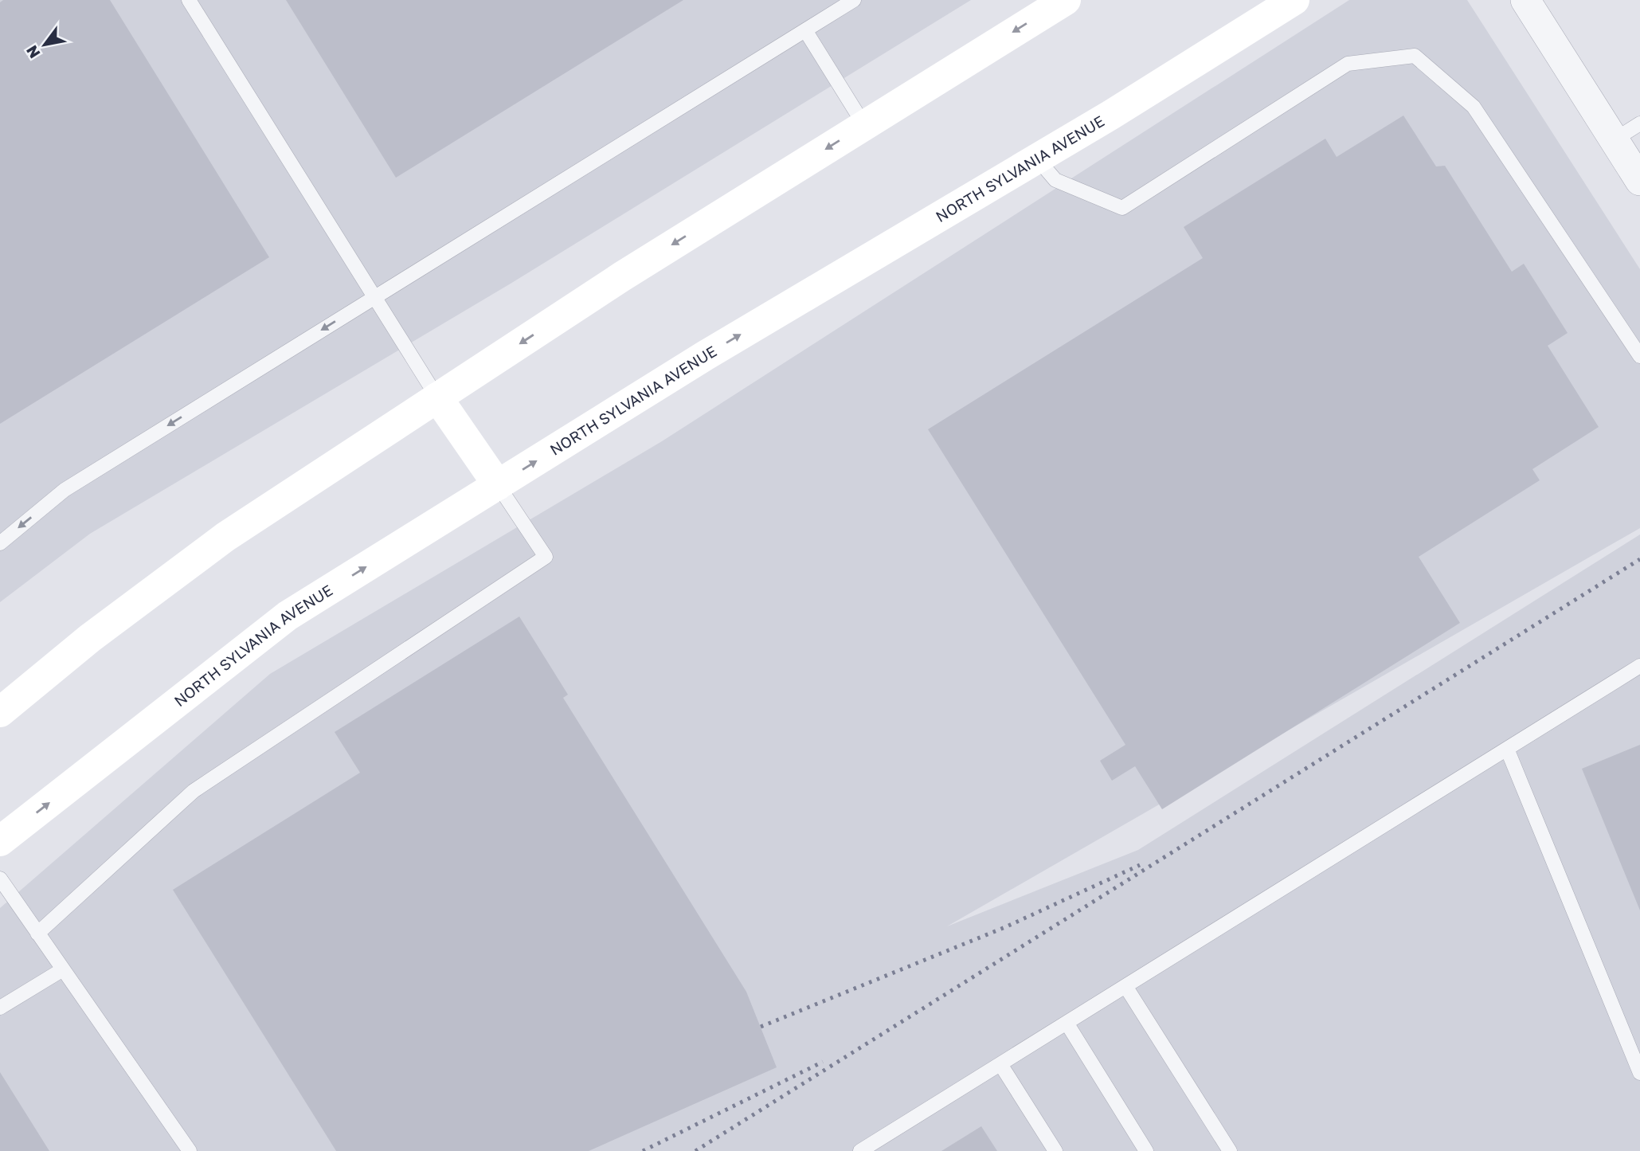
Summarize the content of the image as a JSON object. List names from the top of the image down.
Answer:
{
  "streets": {
    "main road": ["NORTH SYLVANIA AVENUE"]
  },
  "north": "bottom left"
}
